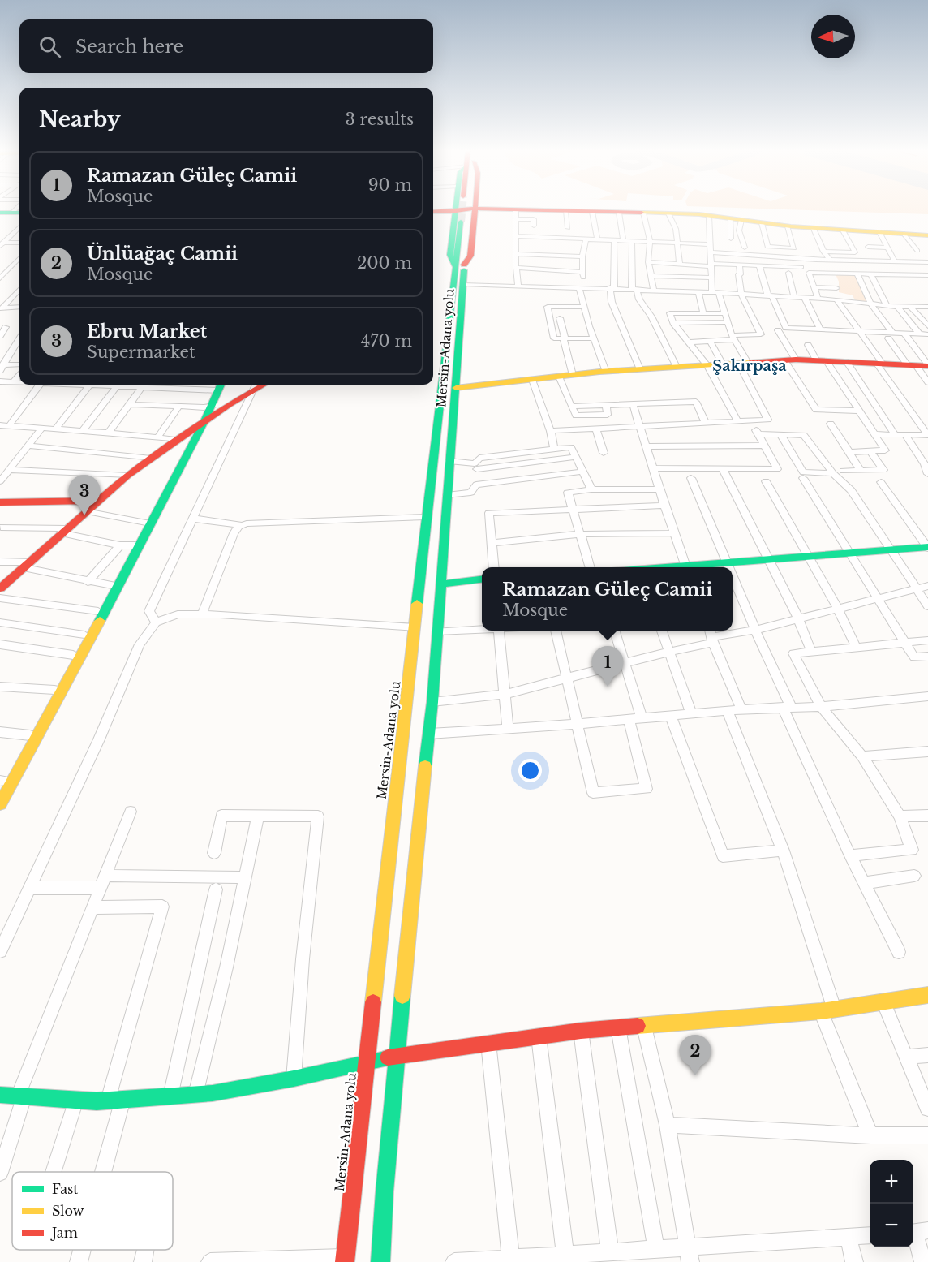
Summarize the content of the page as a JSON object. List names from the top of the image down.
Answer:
{
  "streets": {
    "main road": ["Mersin-Adana yolu"]
  },
  "districts": ["Şakirpaşa"],
  "legend": ["Fast", "Slow", "Jam"],
  "north": "left",
  "page": {
    "search": "Search here",
    "heading": ["Nearby", "3 results"],
    "list": [
      {
        "mark": "1",
        "name": "Ramazan Güleç Camii",
        "note": "Mosque",
        "value": "90 m"
      },
      {
        "mark": "2",
        "name": "Ünlüağaç Camii",
        "note": "Mosque",
        "value": "200 m"
      },
      {
        "mark": "3",
        "name": "Ebru Market",
        "note": "Supermarket",
        "value": "470 m"
      }
    ],
    "pins": ["3", "1", "2"],
    "popup": ["Ramazan Güleç Camii", "Mosque"],
    "map_buttons": ["+", "−"]
  }
}
